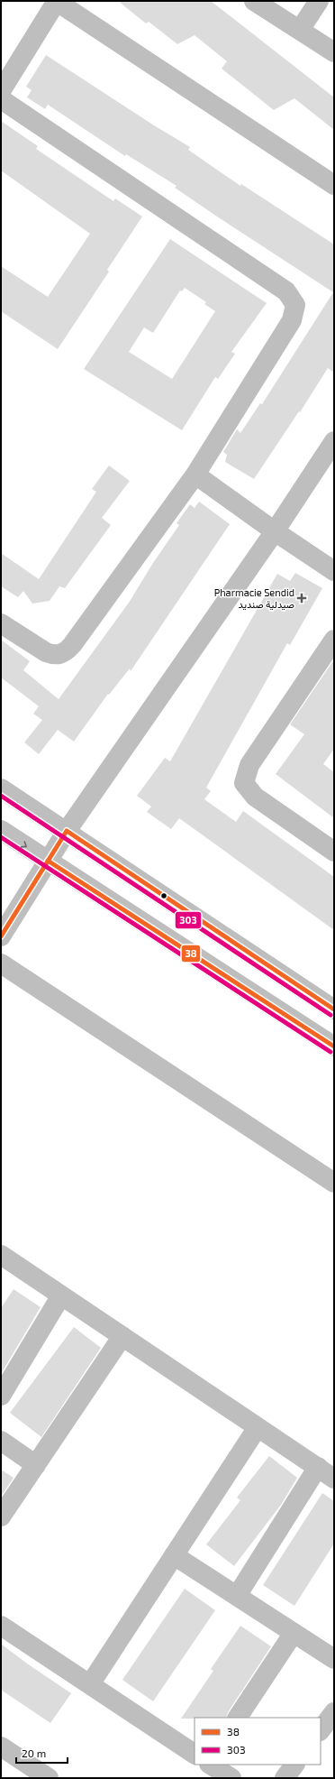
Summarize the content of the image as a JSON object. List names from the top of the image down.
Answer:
{
  "places": {
    "health": ["Pharmacie Sendid صيدلية صنديد"]
  },
  "lines": ["transit line 303", "transit line 38"],
  "legend": ["38", "303"],
  "scale_bar": "20 m"
}
